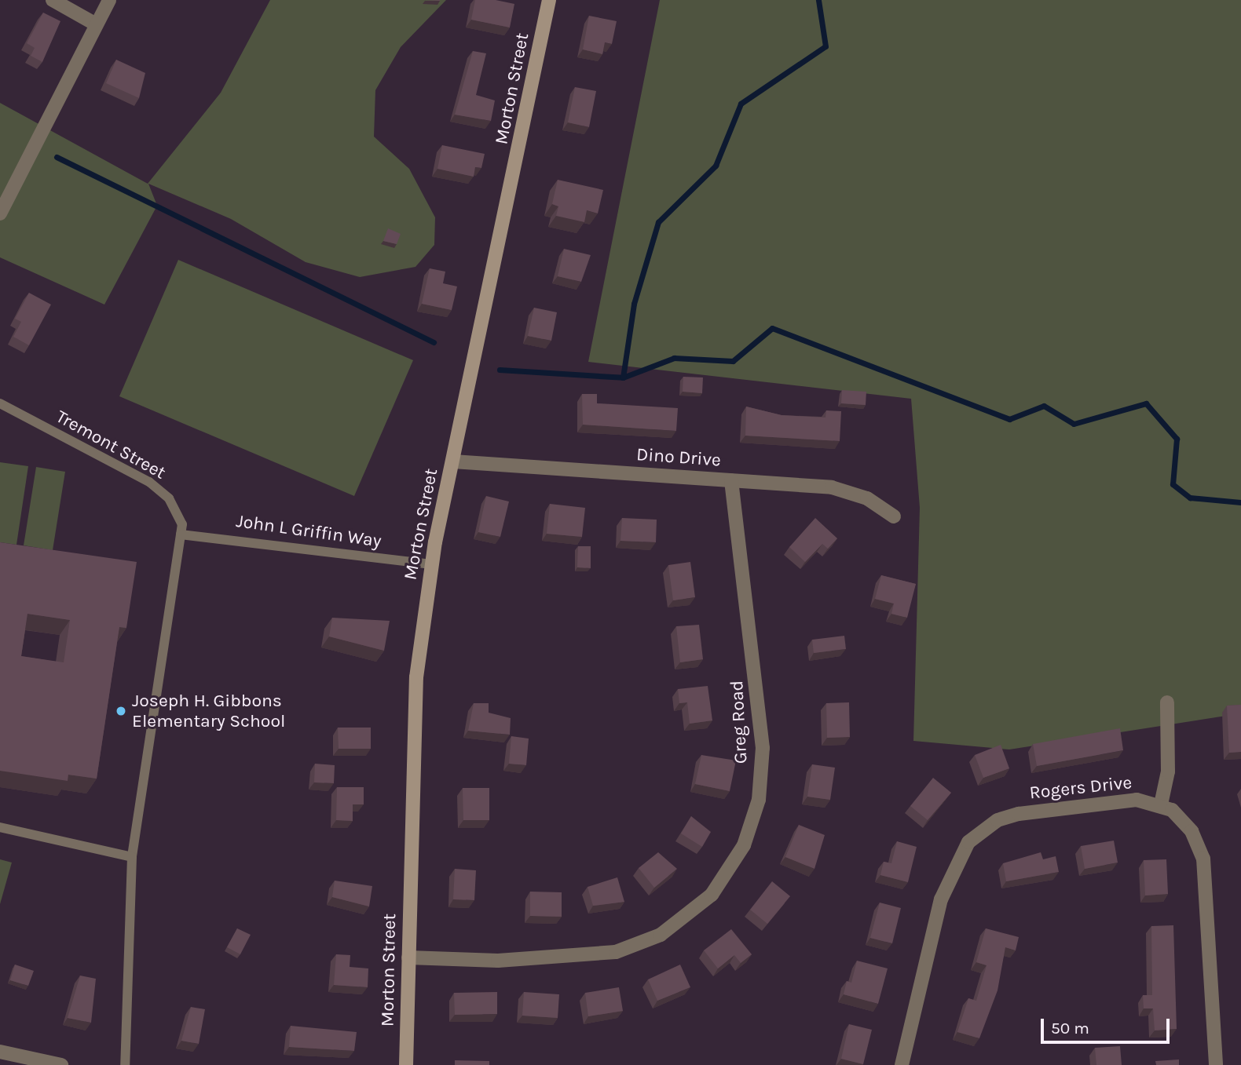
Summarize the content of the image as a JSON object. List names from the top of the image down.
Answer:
{
  "streets": {
    "street": [
      "Morton Street",
      "Dino Drive",
      "Greg Road",
      "Rogers Drive"
    ],
    "lane": ["Tremont Street", "John L Griffin Way"]
  },
  "crossings": [
    ["Morton Street", "Dino Drive"],
    ["Morton Street", "John L Griffin Way"],
    ["Morton Street", "Greg Road"],
    ["Tremont Street", "John L Griffin Way"],
    ["Dino Drive", "Greg Road"]
  ],
  "places": ["Joseph H. Gibbons Elementary School"],
  "scale_bar": "50 m"
}
